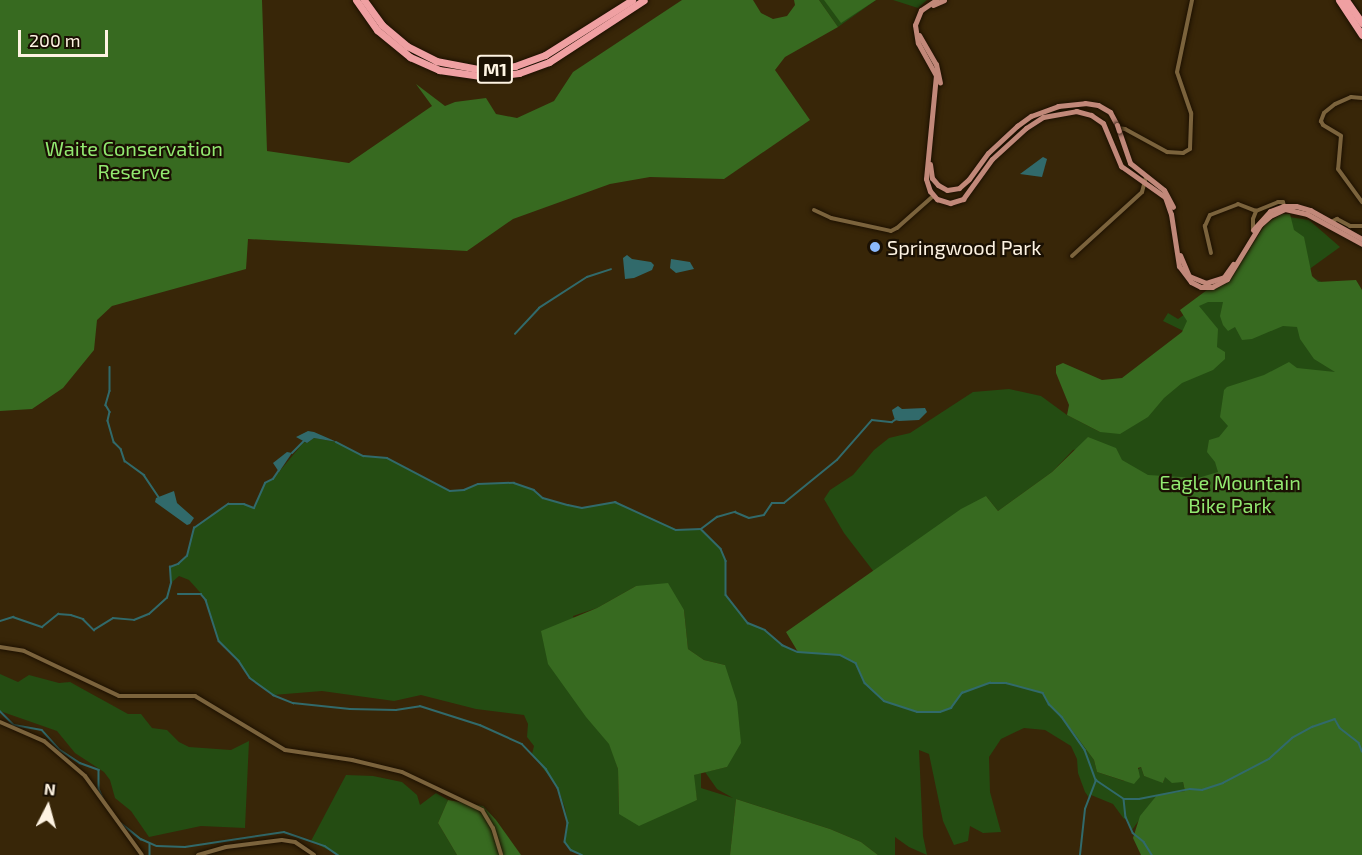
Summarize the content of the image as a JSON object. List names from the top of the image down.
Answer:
{
  "streets": {
    "highway": ["M1"]
  },
  "parks": ["Waite Conservation Reserve", "Eagle Mountain Bike Park"],
  "places": ["Springwood Park"],
  "scale_bar": "200 m",
  "north": "top"
}
